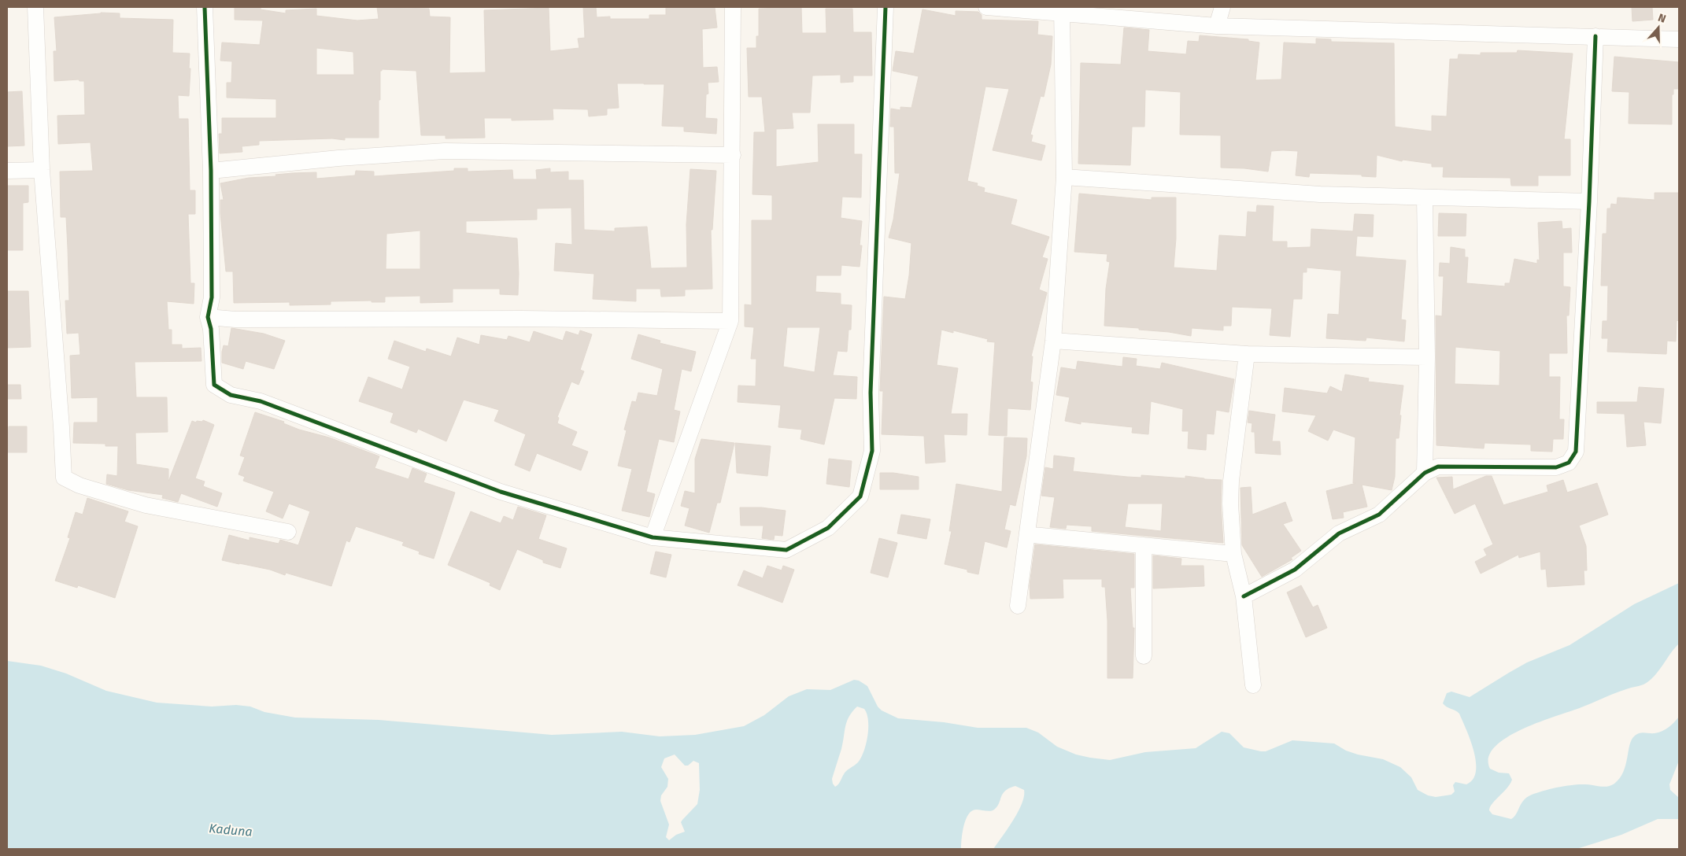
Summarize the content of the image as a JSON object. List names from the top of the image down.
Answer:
{
  "water": ["Kaduna"],
  "north": "top"
}
